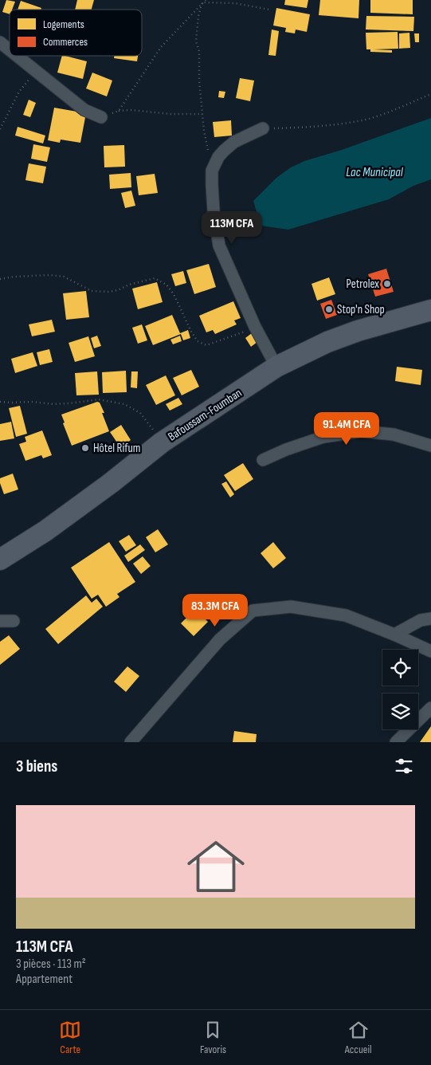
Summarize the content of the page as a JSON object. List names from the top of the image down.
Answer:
{
  "streets": {
    "highway": ["Bafoussam-Foumban"]
  },
  "water": ["Lac Municipal"],
  "places": ["Petrolex", "Stop'n Shop", "Hôtel Rifum"],
  "legend": ["Logements", "Commerces"],
  "page": {
    "price": ["113M CFA", "91.4M CFA", "83.3M CFA"],
    "heading": "3 biens",
    "list": [
      {
        "name": "113M CFA",
        "note": "3 pièces · 113 m² · Appartement"
      }
    ],
    "tabs": ["Carte", "Favoris", "Accueil"]
  }
}
